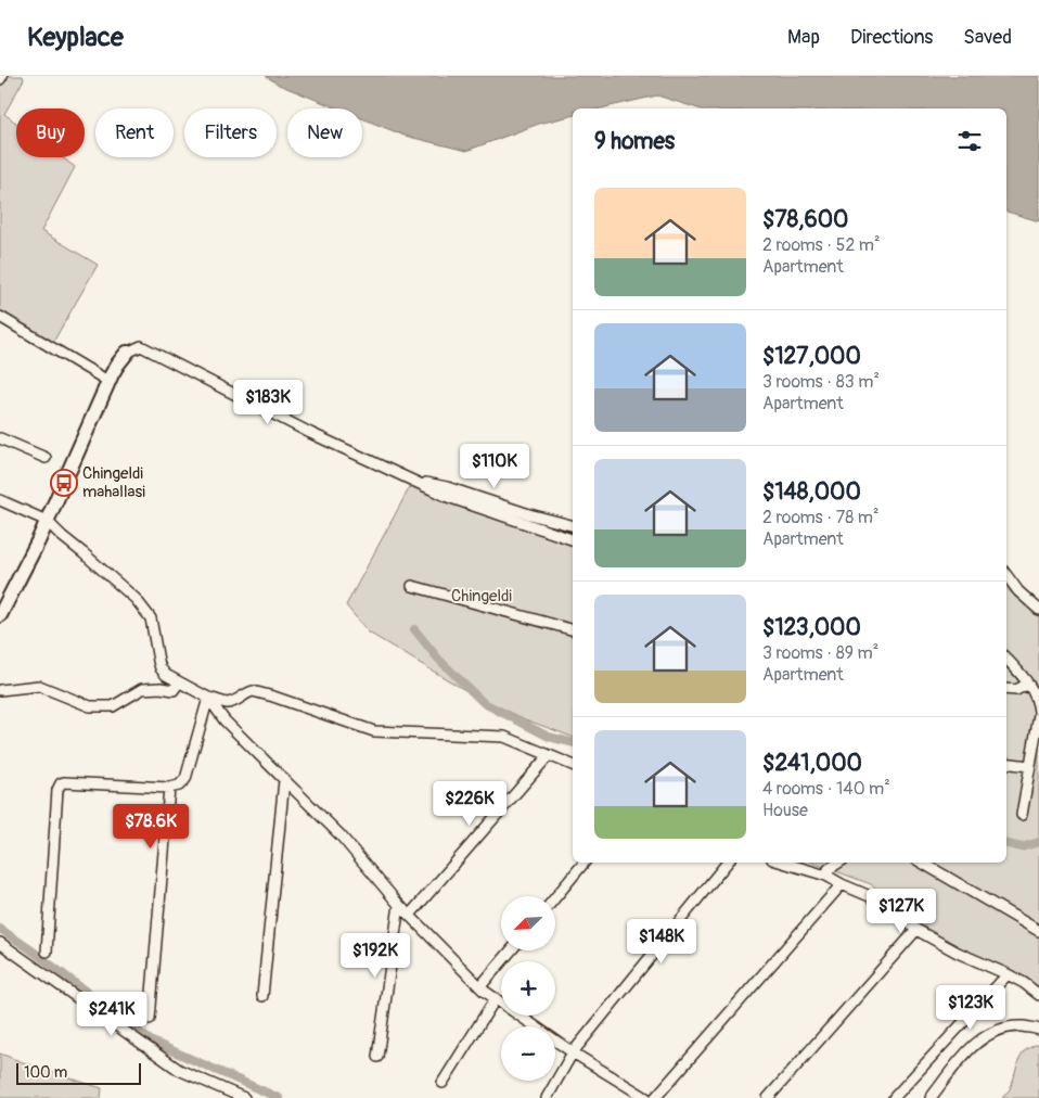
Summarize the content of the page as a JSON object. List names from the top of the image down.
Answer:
{
  "parks": ["Chingeldi"],
  "places": {
    "bus stop": ["Chingeldi mahallasi"]
  },
  "scale_bar": "100 m",
  "north": "bottom left",
  "page": {
    "header": "Keyplace",
    "nav": ["Map", "Directions", "Saved"],
    "chip": [
      "Buy",
      "Rent",
      "Filters",
      "New"
    ],
    "heading": "9 homes",
    "list": [
      {
        "name": "$78,600",
        "note": "2 rooms · 52 m² · Apartment"
      },
      {
        "name": "$127,000",
        "note": "3 rooms · 83 m² · Apartment"
      },
      {
        "name": "$148,000",
        "note": "2 rooms · 78 m² · Apartment"
      },
      {
        "name": "$123,000",
        "note": "3 rooms · 89 m² · Apartment"
      },
      {
        "name": "$241,000",
        "note": "4 rooms · 140 m² · House"
      }
    ],
    "price": [
      "$183K",
      "$110K",
      "$226K",
      "$78.6K",
      "$127K",
      "$148K",
      "$192K",
      "$123K",
      "$241K"
    ],
    "map_buttons": ["+", "−"],
    "scale": "100 m"
  }
}
